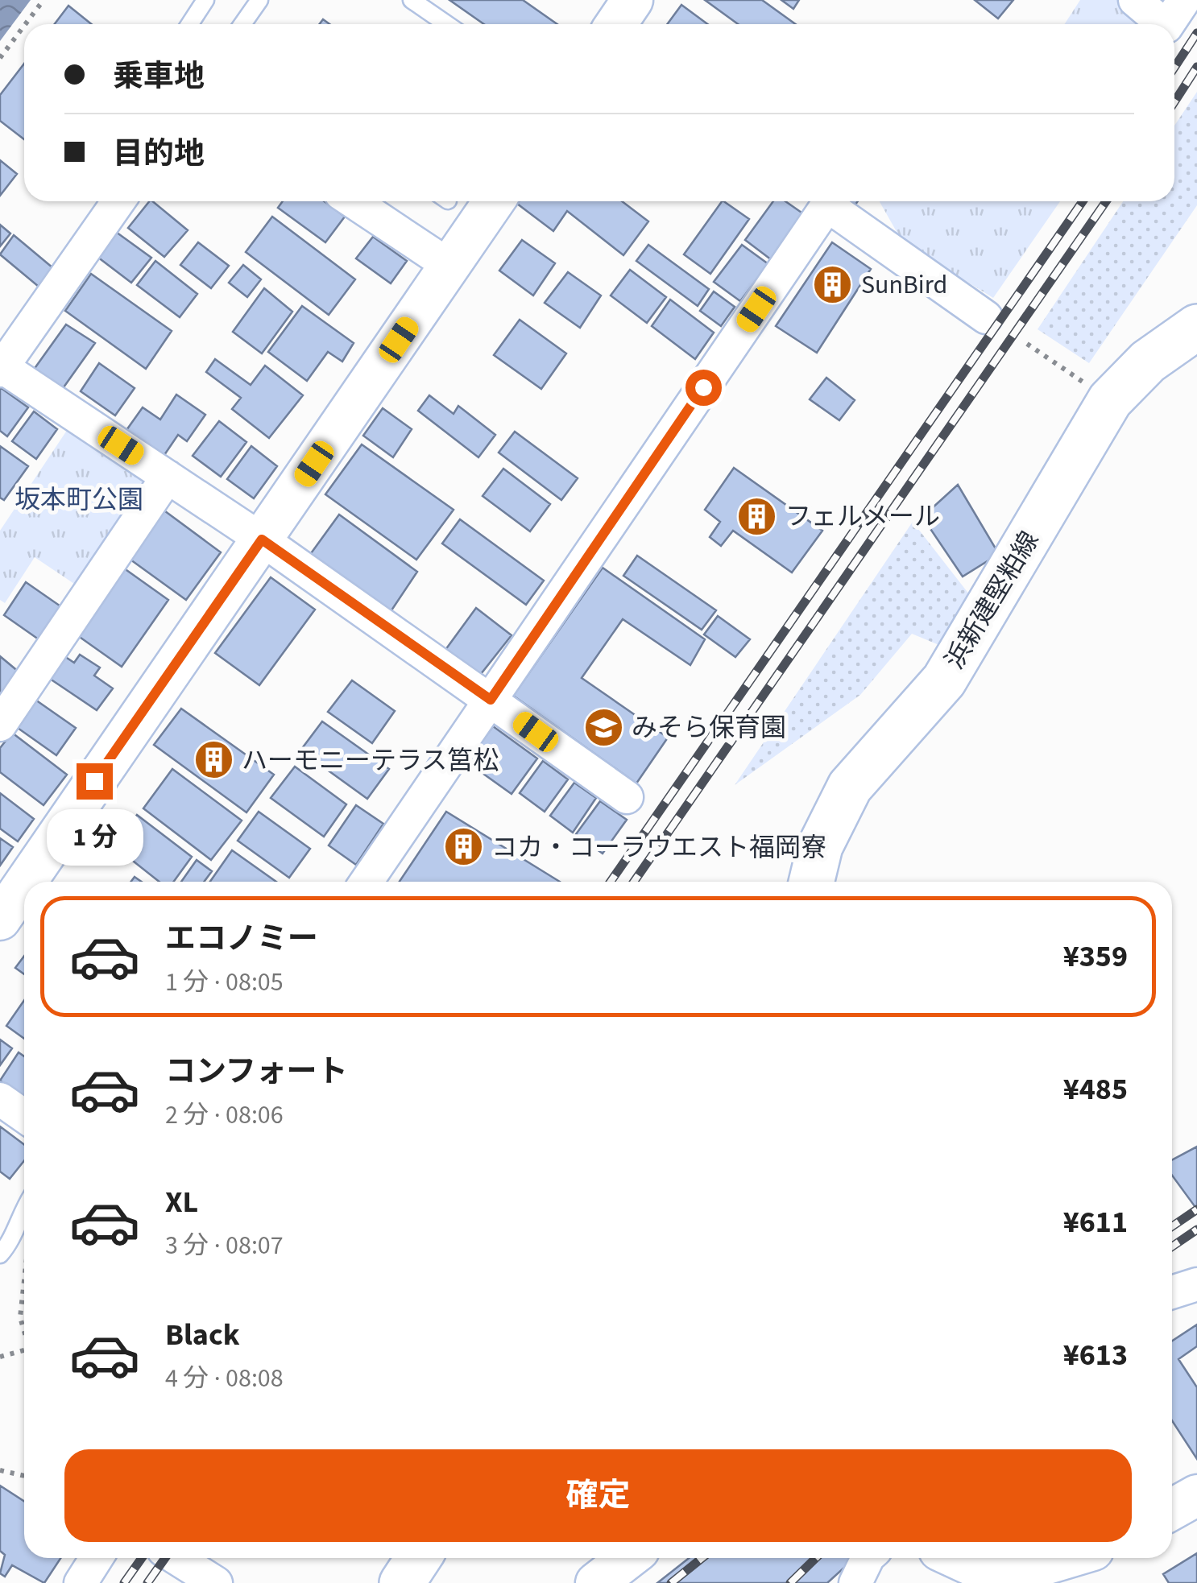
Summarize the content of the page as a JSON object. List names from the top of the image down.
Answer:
{
  "streets": {
    "main road": ["浜新建堅粕線"]
  },
  "parks": ["坂本町公園"],
  "places": {
    "building": [
      "SunBird",
      "フェルメール",
      "ハーモニーテラス筥松",
      "コカ・コーラウエスト福岡寮"
    ],
    "school or university": ["みそら保育園"]
  },
  "page": {
    "banner": ["乗車地", "目的地"],
    "bubble": "1 分",
    "list": [
      {
        "name": "エコノミー",
        "note": "1 分 · 08:05",
        "value": "¥359"
      },
      {
        "name": "コンフォート",
        "note": "2 分 · 08:06",
        "value": "¥485"
      },
      {
        "name": "XL",
        "note": "3 分 · 08:07",
        "value": "¥611"
      },
      {
        "name": "Black",
        "note": "4 分 · 08:08",
        "value": "¥613"
      }
    ],
    "buttons": "確定"
  }
}
